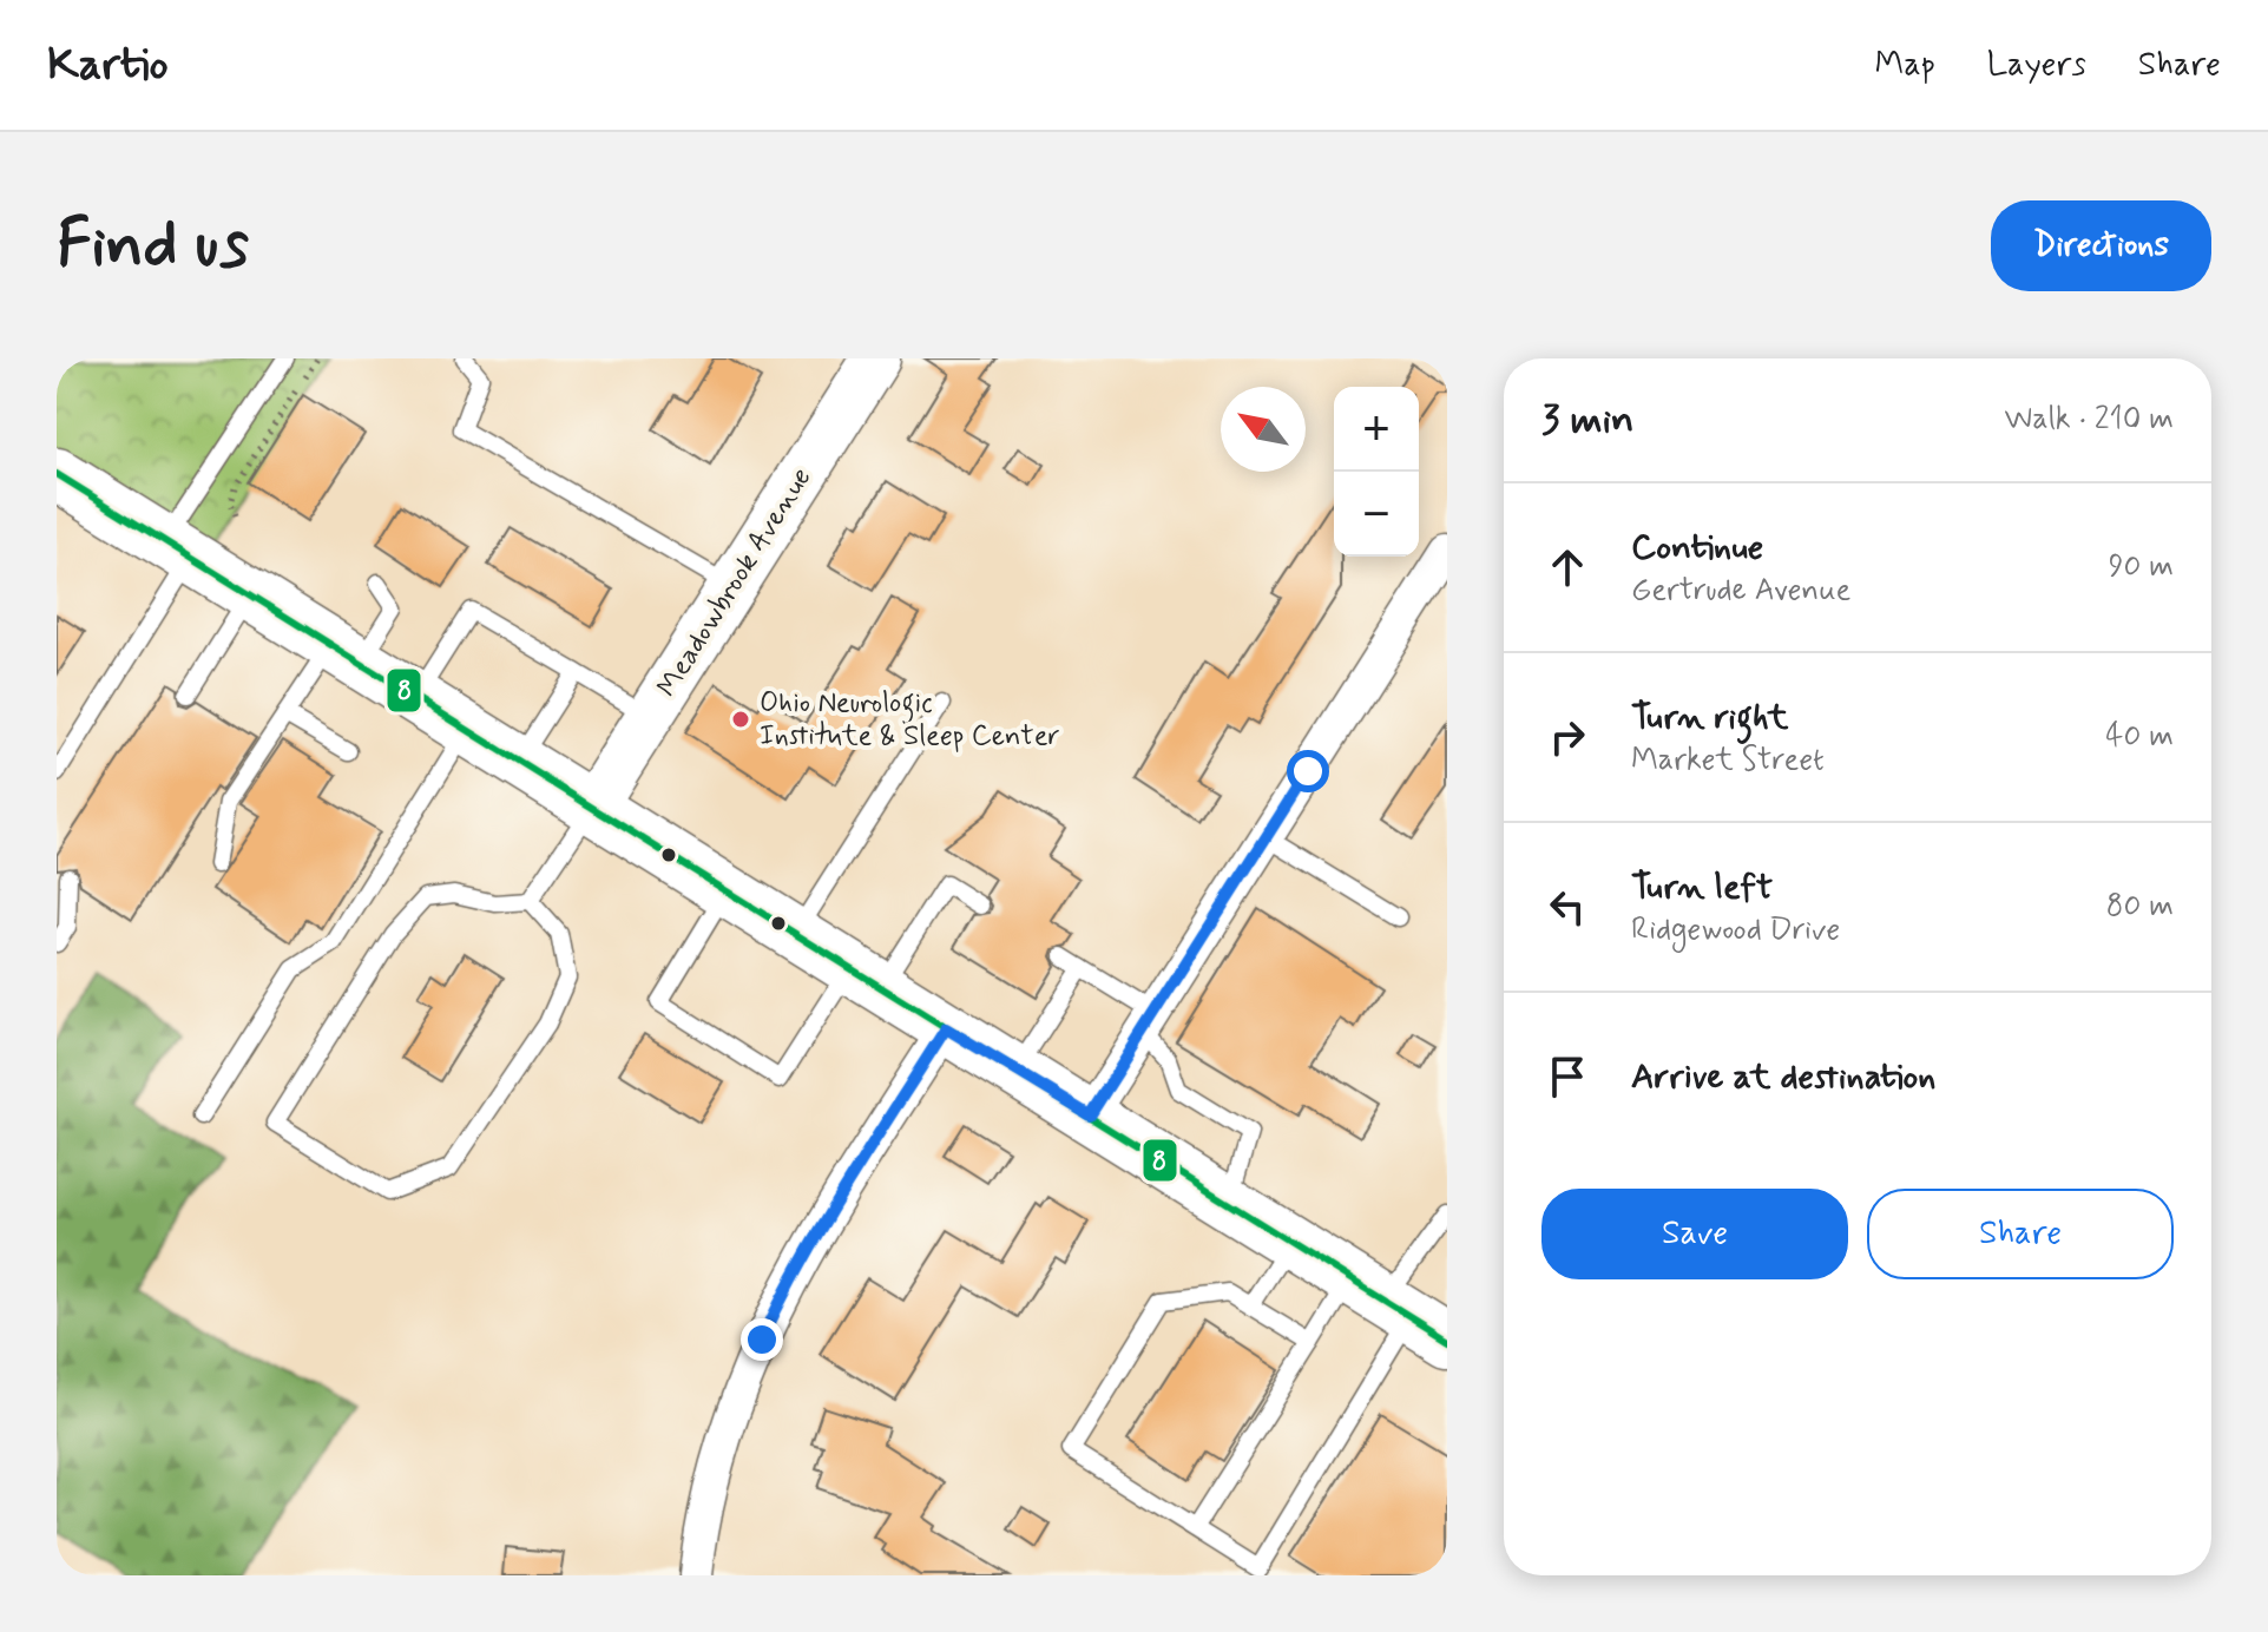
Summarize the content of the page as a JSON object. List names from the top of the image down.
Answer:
{
  "streets": {
    "street": ["Meadowbrook Avenue"]
  },
  "places": ["Ohio Neurologic Institute & Sleep Center"],
  "lines": ["transit line 8"],
  "north": "top left",
  "page": {
    "header": "Kartio",
    "nav": ["Map", "Layers", "Share"],
    "buttons": [
      "Directions",
      ["Save", "Share"]
    ],
    "title": "Find us",
    "heading": ["3 min", "Walk · 210 m"],
    "map_buttons": ["+", "−"],
    "list": [
      ["Continue", "Gertrude Avenue", "90 m"],
      ["Turn right", "Market Street", "40 m"],
      ["Turn left", "Ridgewood Drive", "80 m"],
      "Arrive at destination"
    ]
  }
}
